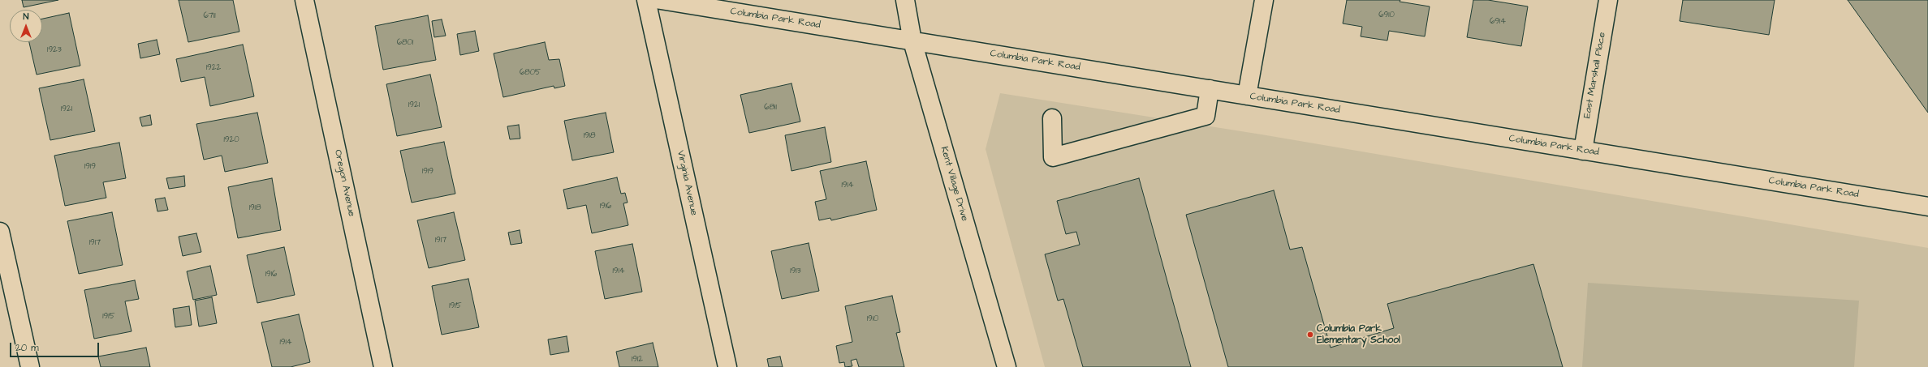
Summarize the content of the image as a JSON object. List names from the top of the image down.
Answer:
{
  "streets": {
    "street": [
      "Columbia Park Road",
      "East Marshall Place",
      "Oregon Avenue",
      "Virginia Avenue",
      "Kent Village Drive"
    ]
  },
  "crossings": [
    ["Columbia Park Road", "East Marshall Place"],
    ["Columbia Park Road", "Kent Village Drive"]
  ],
  "places": ["Columbia Park Elementary School"],
  "house_numbers": [
    "6910",
    "6711",
    "6914",
    "6801",
    "1923",
    "1922",
    "6805",
    "1921",
    "6811",
    "1921",
    "1918",
    "1920",
    "1919",
    "1919",
    "1914",
    "1916",
    "1918",
    "1917",
    "1917",
    "1914",
    "1913",
    "1916",
    "1915",
    "1915",
    "1910",
    "1914",
    "1912"
  ],
  "scale_bar": "20 m",
  "north": "top"
}
